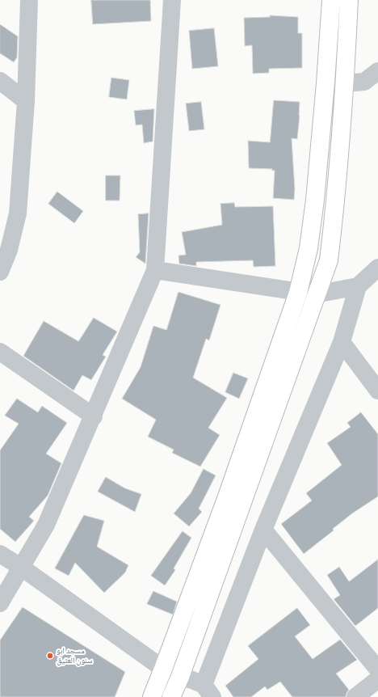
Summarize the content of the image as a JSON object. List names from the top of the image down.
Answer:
{
  "places": ["مسجد ابو سنون العتيق"]
}
